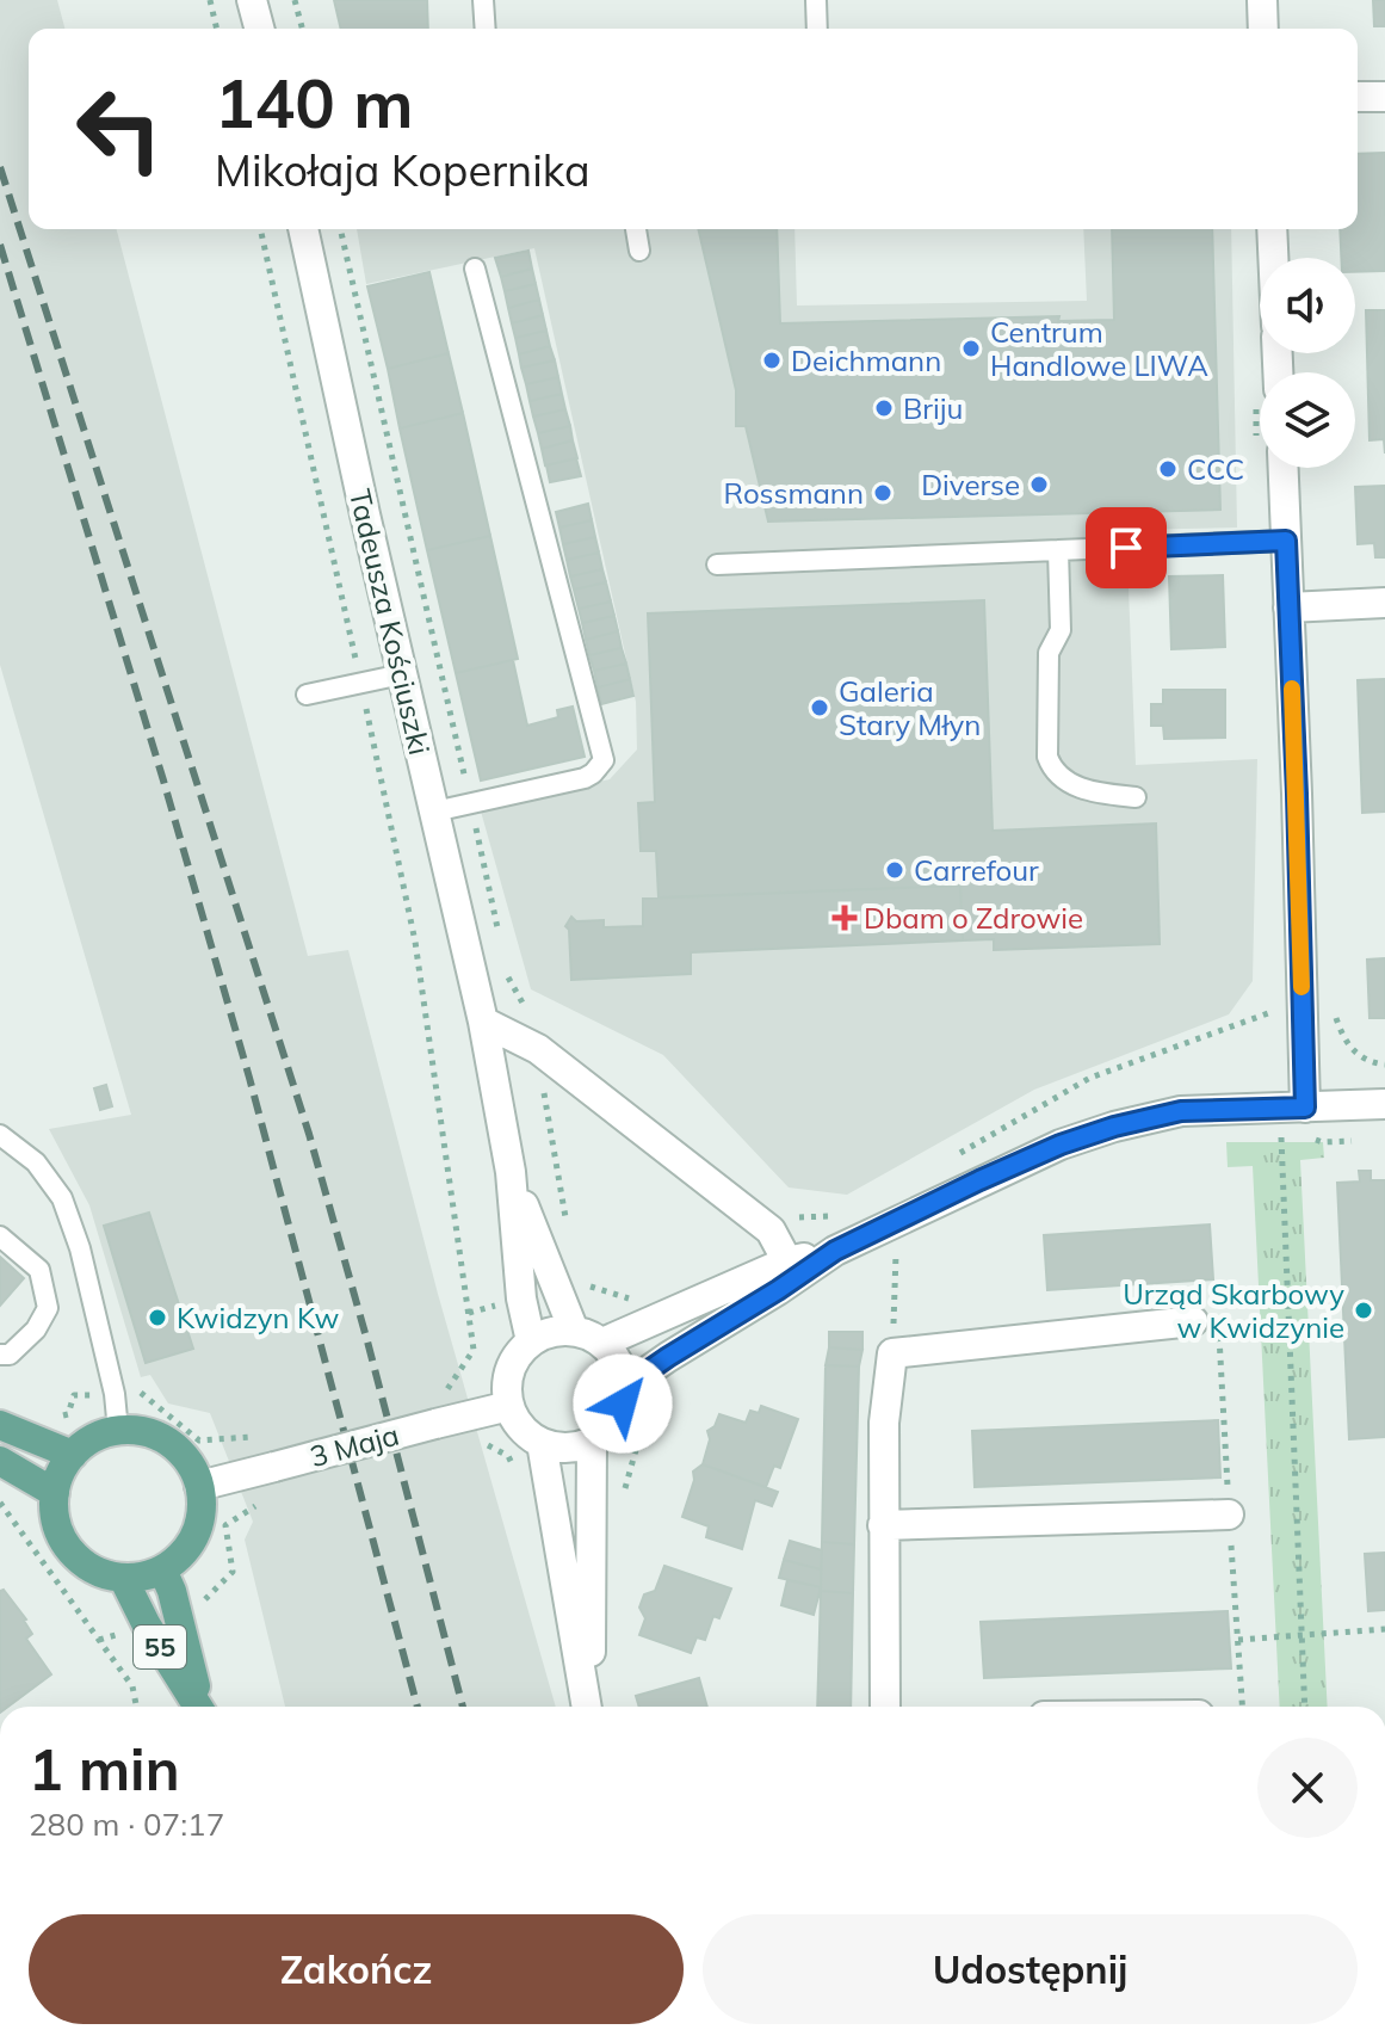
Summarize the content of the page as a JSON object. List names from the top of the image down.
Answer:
{
  "streets": {
    "main road": ["55"],
    "street": ["Tadeusza Kościuszki", "3 Maja"]
  },
  "crossings": [
    ["Tadeusza Kościuszki", "3 Maja"],
    ["3 Maja", "55"]
  ],
  "places": {
    "other": [
      "Centrum Handlowe LIWA",
      "Deichmann",
      "Briju",
      "CCC",
      "Diverse",
      "Rossmann",
      "Galeria Stary Młyn",
      "Carrefour",
      "Urząd Skarbowy w Kwidzynie",
      "Kwidzyn Kw"
    ],
    "health": ["Dbam o Zdrowie"]
  },
  "page": {
    "turn": ["140 m", "Mikołaja Kopernika"],
    "heading": ["1 min", "280 m · 07:17"],
    "buttons": ["Zakończ", "Udostępnij"]
  }
}
